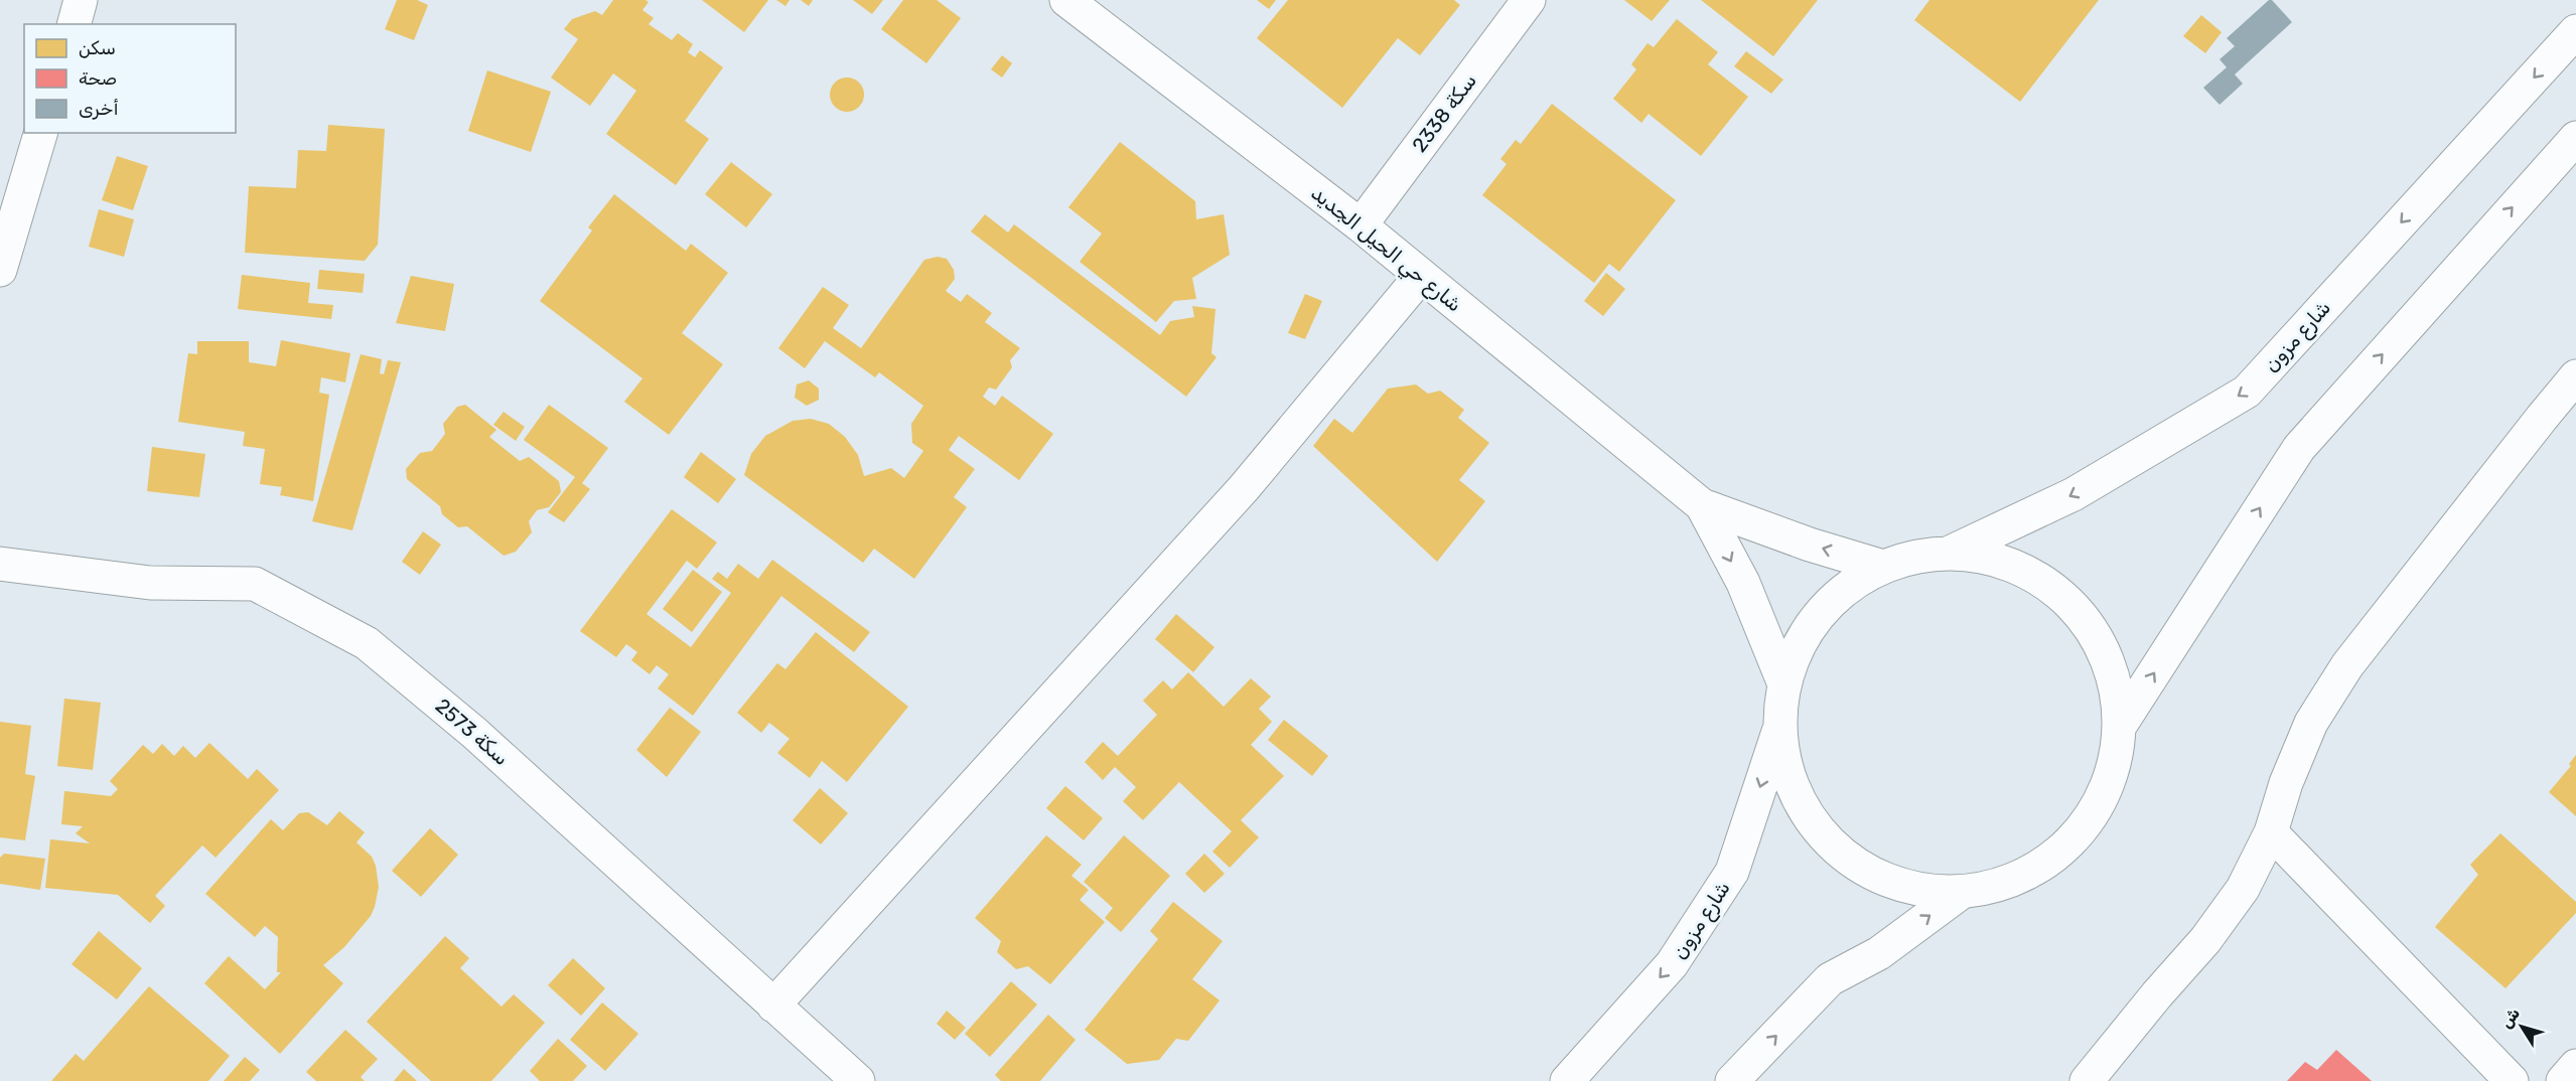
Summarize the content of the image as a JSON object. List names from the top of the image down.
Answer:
{
  "streets": {
    "street": [
      "سكة 2338",
      "شارع حي الحيل الجديد",
      "شارع مزون",
      "سكة 2573"
    ]
  },
  "crossings": [
    ["سكة 2338", "شارع حي الحيل الجديد"]
  ],
  "legend": ["سكن", "صحة", "أخرى"],
  "north": "top left"
}
